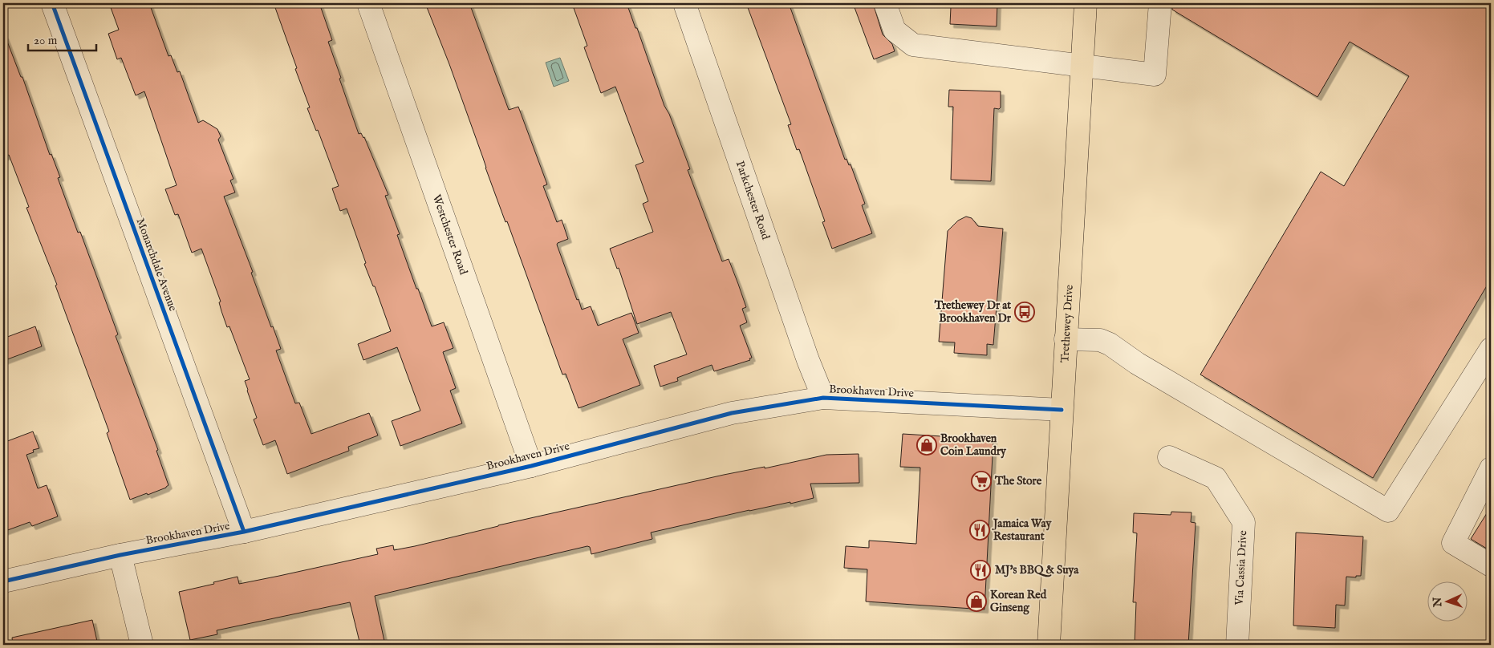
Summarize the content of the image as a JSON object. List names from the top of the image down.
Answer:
{
  "streets": {
    "main road": ["Trethewey Drive"],
    "street": [
      "Parkchester Road",
      "Westchester Road",
      "Monarchdale Avenue",
      "Brookhaven Drive",
      "Via Cassia Drive"
    ]
  },
  "crossings": [
    ["Parkchester Road", "Brookhaven Drive"],
    ["Westchester Road", "Brookhaven Drive"],
    ["Monarchdale Avenue", "Brookhaven Drive"],
    ["Trethewey Drive", "Brookhaven Drive"]
  ],
  "places": {
    "bus stop": ["Trethewey Dr at Brookhaven Dr"],
    "shop": ["Brookhaven Coin Laundry", "Korean Red Ginseng"],
    "supermarket": ["The Store"],
    "restaurant": ["Jamaica Way Restaurant", "MJ's BBQ & Suya"]
  },
  "scale_bar": "20 m",
  "north": "left"
}
